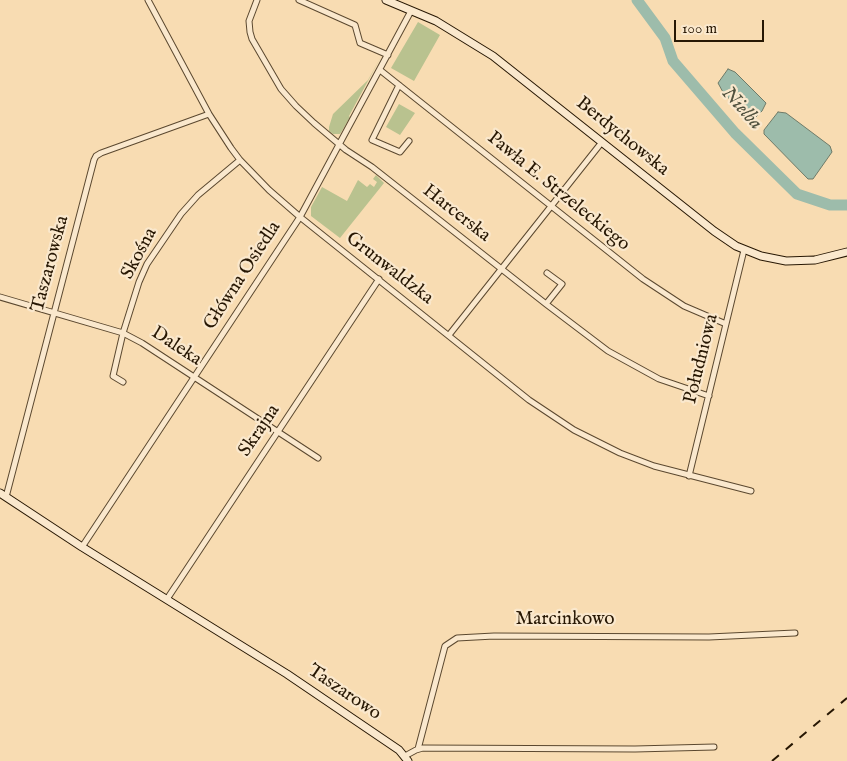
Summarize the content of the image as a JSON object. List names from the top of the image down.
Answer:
{
  "streets": {
    "street": [
      "Berdychowska",
      "Pawła E. Strzeleckiego",
      "Harcerska",
      "Skośna",
      "Taszarowska",
      "Grunwaldzka",
      "Główna Osiedla",
      "Daleka",
      "Południowa",
      "Skrajna",
      "Marcinkowo",
      "Taszarowo"
    ]
  },
  "crossings": [
    ["Berdychowska", "Główna Osiedla"],
    ["Berdychowska", "Południowa"],
    ["Pawła E. Strzeleckiego", "Główna Osiedla"],
    ["Pawła E. Strzeleckiego", "Południowa"],
    ["Harcerska", "Główna Osiedla"],
    ["Harcerska", "Południowa"],
    ["Skośna", "Grunwaldzka"],
    ["Skośna", "Daleka"],
    ["Taszarowska", "Grunwaldzka"],
    ["Taszarowska", "Daleka"],
    ["Taszarowska", "Taszarowo"],
    ["Grunwaldzka", "Główna Osiedla"],
    ["Grunwaldzka", "Południowa"],
    ["Grunwaldzka", "Skrajna"],
    ["Główna Osiedla", "Daleka"],
    ["Główna Osiedla", "Taszarowo"],
    ["Daleka", "Skrajna"],
    ["Skrajna", "Taszarowo"],
    ["Marcinkowo", "Taszarowo"]
  ],
  "water": ["Nielba"],
  "scale_bar": "100 m"
}
